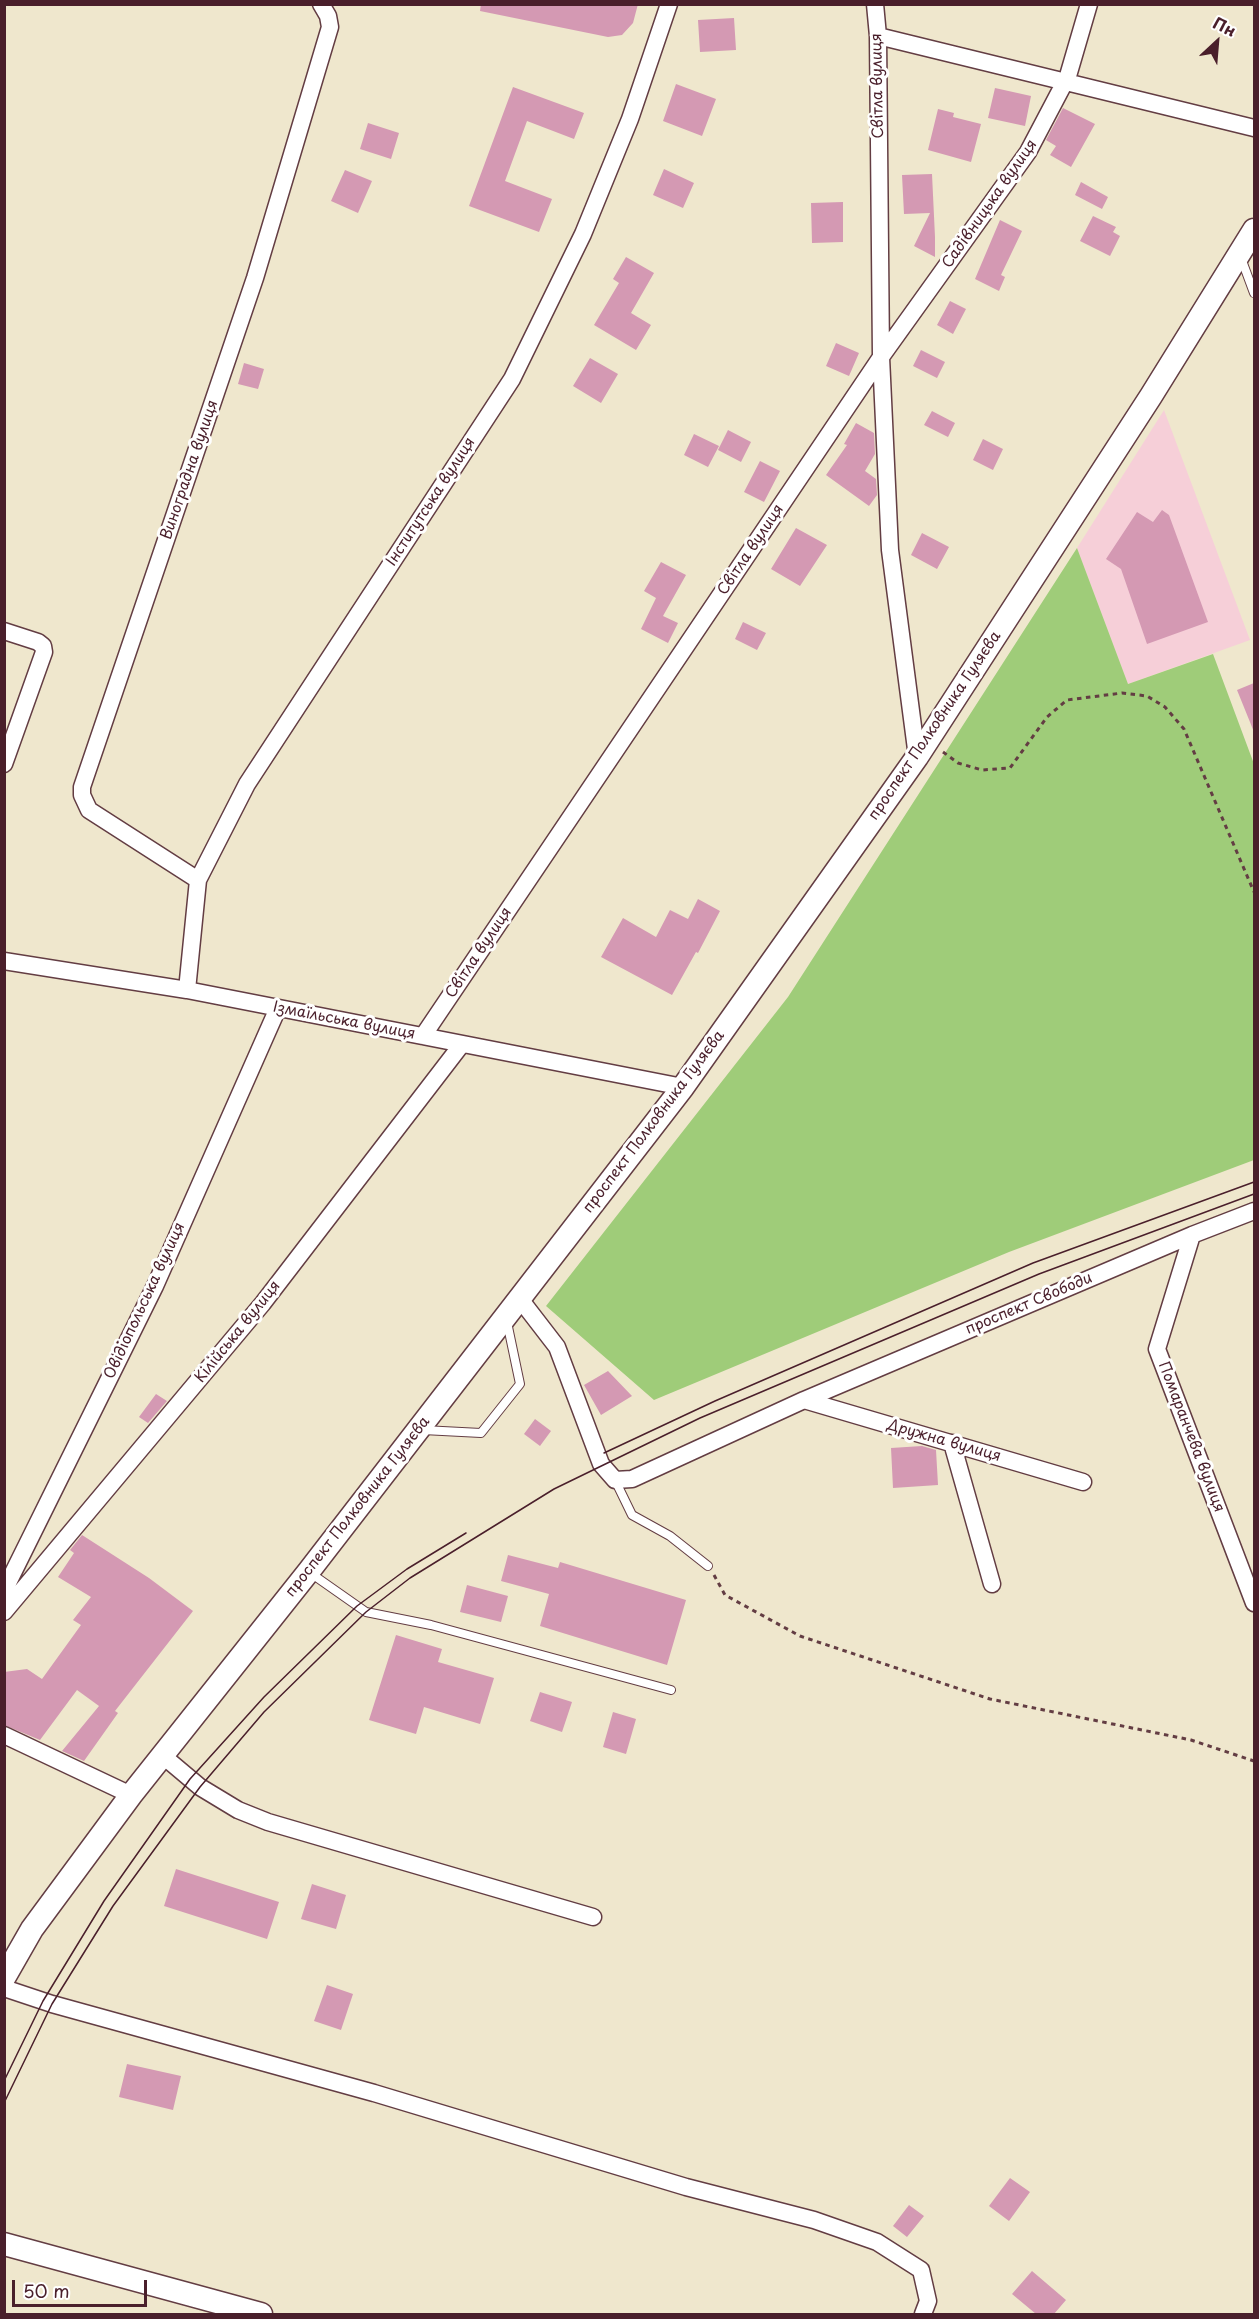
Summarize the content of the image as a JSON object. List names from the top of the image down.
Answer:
{
  "streets": {
    "main road": ["проспект Полковника Гуляєва"],
    "street": [
      "Світла вулиця",
      "Садівницька вулиця",
      "Виноградна вулиця",
      "Інститутська вулиця",
      "Ізмаїльська вулиця",
      "Овідіопольська вулиця",
      "проспект Свободи",
      "Кілійська вулиця",
      "Помаранчева вулиця",
      "Дружна вулиця"
    ]
  },
  "crossings": [
    ["Світла вулиця", "Садівницька вулиця"],
    ["Світла вулиця", "Ізмаїльська вулиця"],
    ["Виноградна вулиця", "Інститутська вулиця"],
    ["Інститутська вулиця", "Ізмаїльська вулиця"],
    ["проспект Полковника Гуляєва", "Ізмаїльська вулиця"],
    ["Ізмаїльська вулиця", "Овідіопольська вулиця"],
    ["Ізмаїльська вулиця", "Кілійська вулиця"],
    ["проспект Свободи", "Помаранчева вулиця"],
    ["проспект Свободи", "Дружна вулиця"]
  ],
  "scale_bar": "50 m",
  "north": "top right"
}
